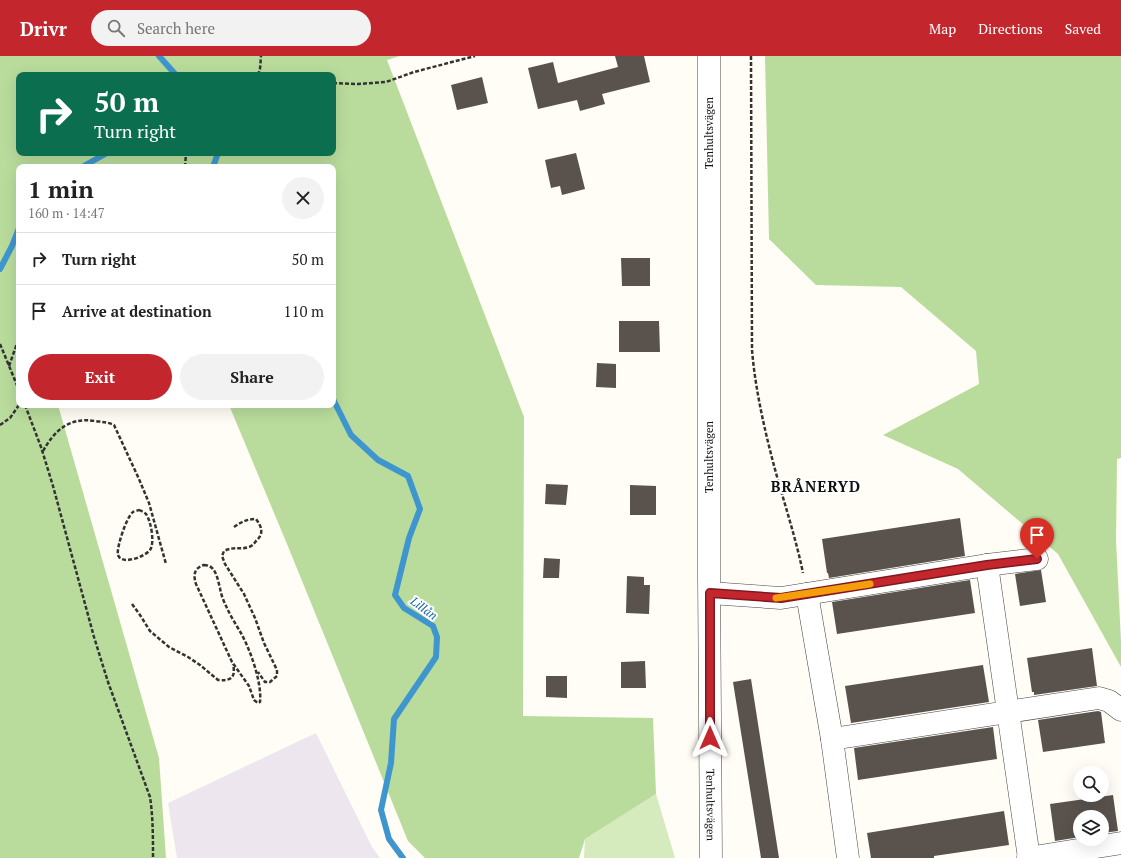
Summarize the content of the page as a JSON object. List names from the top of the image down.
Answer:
{
  "streets": {
    "street": ["Tenhultsvägen"]
  },
  "districts": ["BRÅNERYD"],
  "water": ["Lillån"],
  "page": {
    "header": "Drivr",
    "search": "Search here",
    "nav": ["Map", "Directions", "Saved"],
    "turn": ["50 m", "Turn right"],
    "heading": ["1 min", "160 m · 14:47"],
    "list": [
      {
        "name": "Turn right",
        "value": "50 m"
      },
      {
        "name": "Arrive at destination",
        "value": "110 m"
      }
    ],
    "buttons": ["Exit", "Share"]
  }
}
